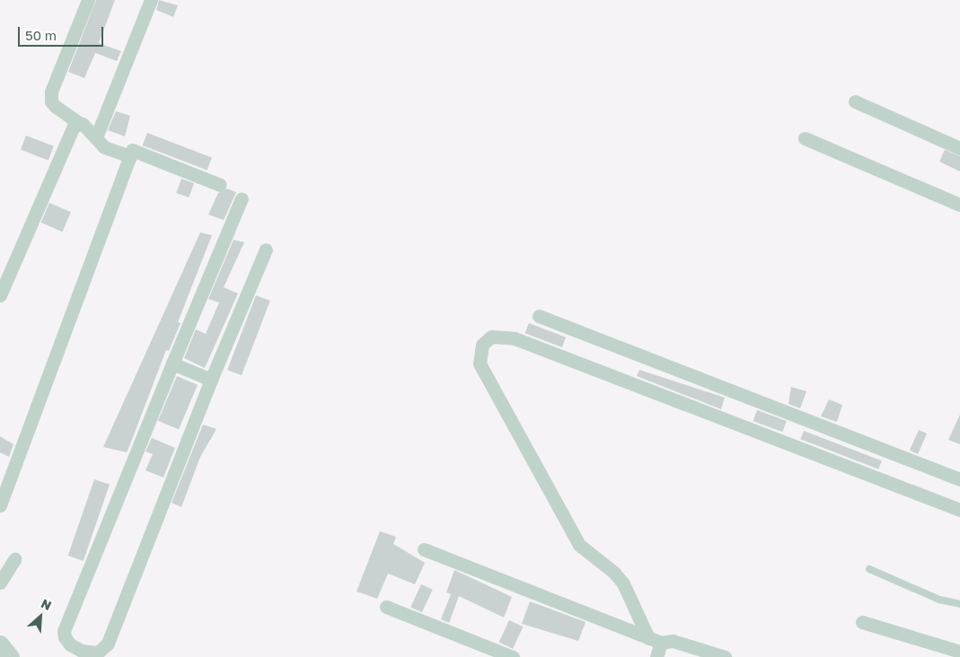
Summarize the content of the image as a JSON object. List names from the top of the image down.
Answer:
{
  "scale_bar": "50 m",
  "north": "top right"
}
